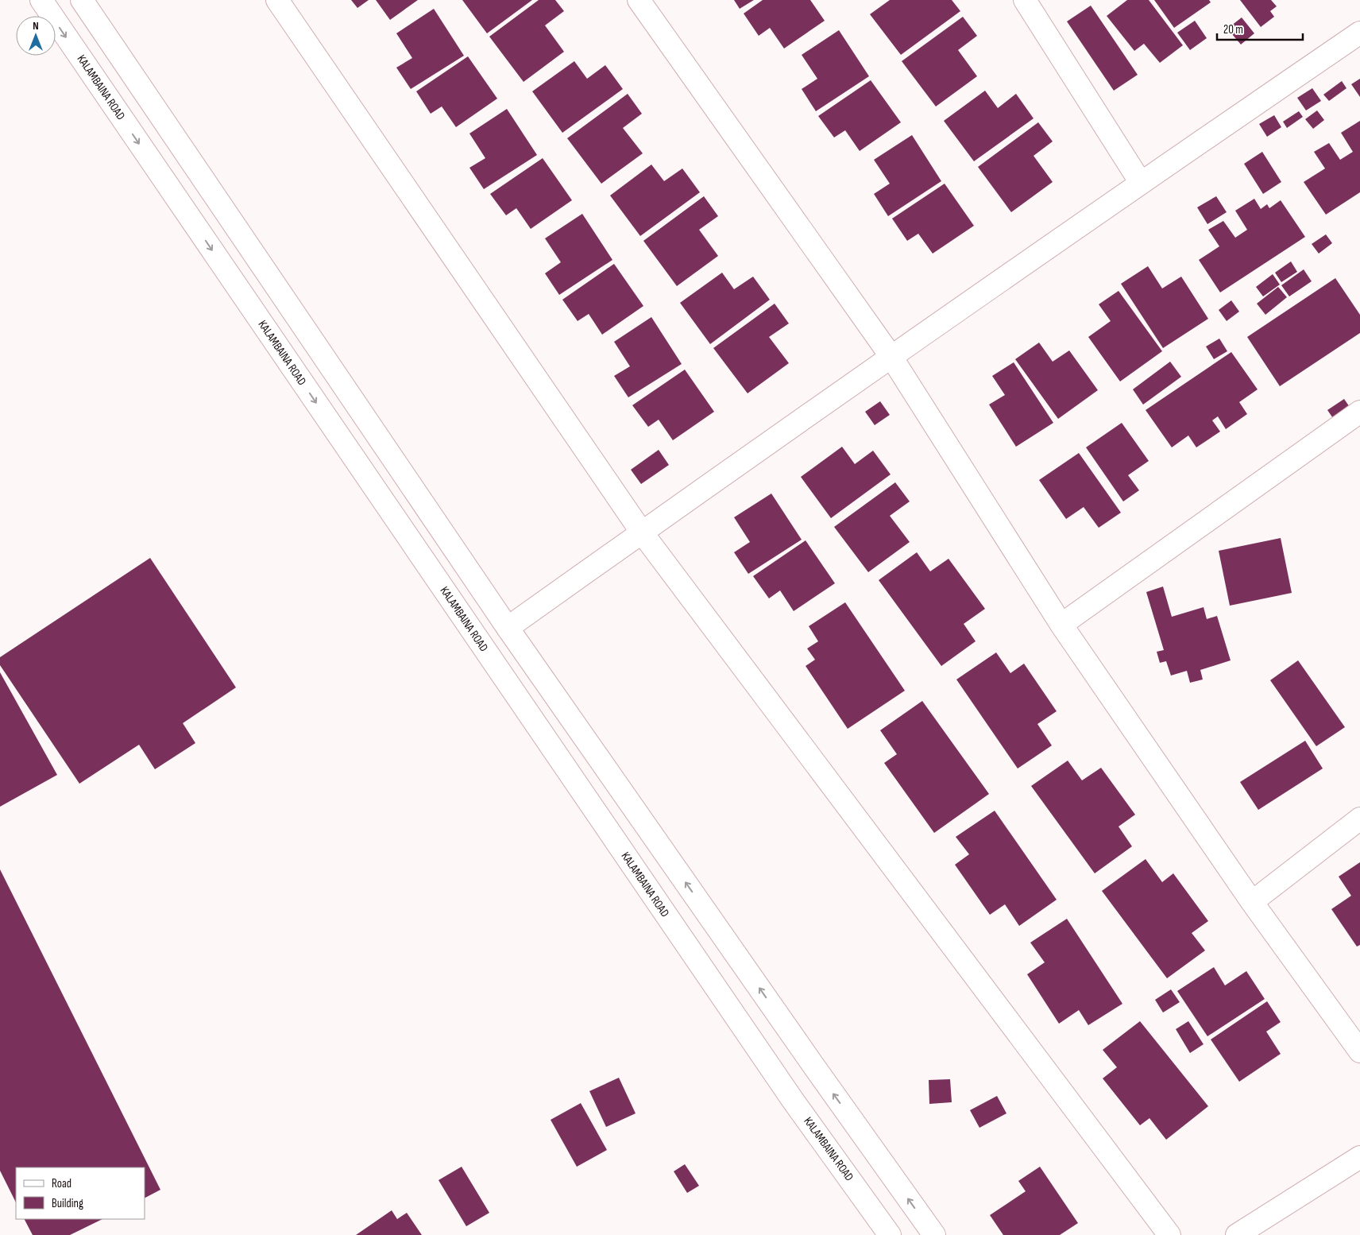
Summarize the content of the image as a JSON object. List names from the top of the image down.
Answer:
{
  "streets": {
    "street": ["KALAMBAINA ROAD"]
  },
  "legend": ["Road", "Building"],
  "scale_bar": "20 m",
  "north": "top"
}
